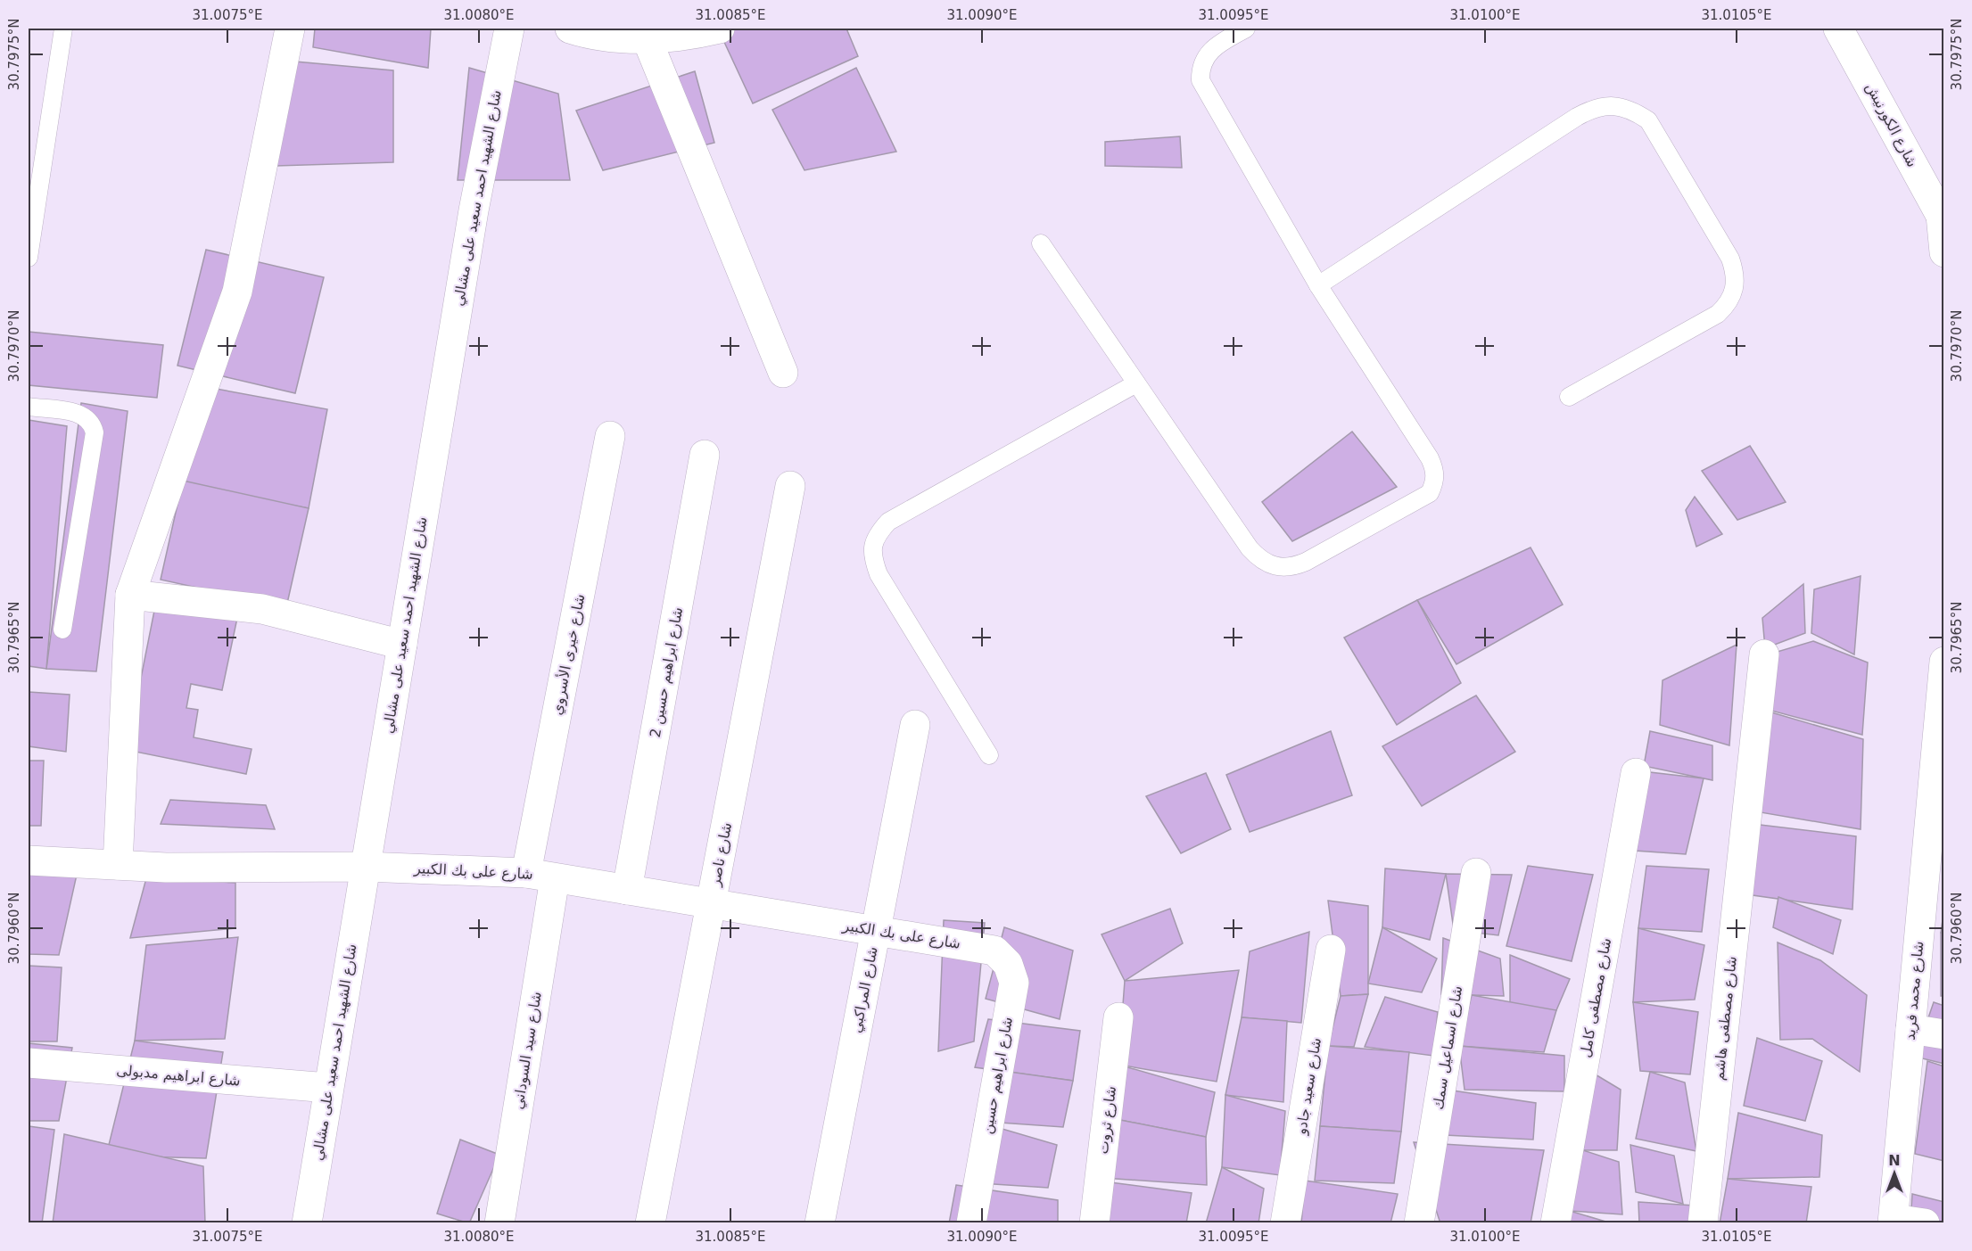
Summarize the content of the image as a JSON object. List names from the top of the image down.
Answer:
{
  "streets": {
    "street": [
      "شارع الكورنيش",
      "شارع الشهيد احمد سعيد على مشالي",
      "شارع خيرى الأسروي",
      "شارع ابراهيم حسين 2",
      "شارع ناصر",
      "شارع على بك الكبير",
      "شارع المراكبي",
      "شارع محمد فريد",
      "شارع مصطفى كامل",
      "شارع مصطفى هاشم",
      "شارع اسماعيل سمك",
      "شارع سيد السوداني",
      "شارع ابراهيم مدبولى",
      "شارع ابراهيم حسين",
      "شارع سعيد جادو",
      "شارع ثروت"
    ]
  },
  "crossings": [
    ["شارع الشهيد احمد سعيد على مشالي", "شارع على بك الكبير"],
    ["شارع الشهيد احمد سعيد على مشالي", "شارع ابراهيم مدبولى"],
    ["شارع خيرى الأسروي", "شارع على بك الكبير"],
    ["شارع ابراهيم حسين 2", "شارع على بك الكبير"],
    ["شارع ناصر", "شارع على بك الكبير"],
    ["شارع على بك الكبير", "شارع المراكبي"],
    ["شارع على بك الكبير", "شارع سيد السوداني"],
    ["شارع على بك الكبير", "شارع ابراهيم حسين"]
  ],
  "north": "top",
  "coordinates": [
    "31.0075°E",
    "31.0080°E",
    "31.0085°E",
    "31.0090°E",
    "31.0095°E",
    "31.0100°E",
    "31.0105°E",
    "30.7975°N",
    "30.7970°N",
    "30.7965°N",
    "30.7960°N"
  ]
}
